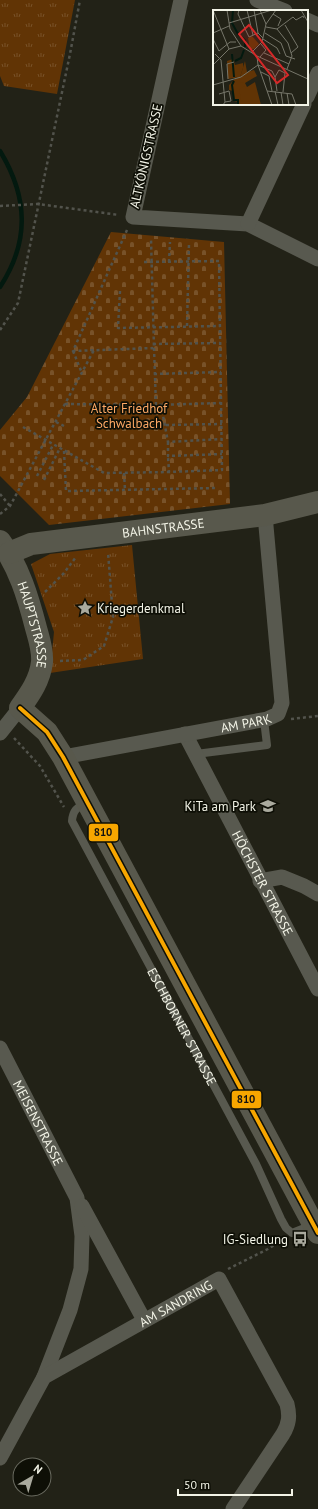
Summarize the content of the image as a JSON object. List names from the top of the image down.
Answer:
{
  "streets": {
    "street": [
      "ALTKÖNIGSTRASSE",
      "BAHNSTRASSE",
      "HAUPTSTRASSE",
      "AM PARK",
      "HÖCHSTER STRASSE",
      "ESCHBORNER STRASSE",
      "MEISENSTRASSE",
      "AM SANDRING"
    ]
  },
  "crossings": [
    ["BAHNSTRASSE", "HAUPTSTRASSE"],
    ["BAHNSTRASSE", "AM PARK"],
    ["HAUPTSTRASSE", "ESCHBORNER STRASSE"],
    ["AM PARK", "HÖCHSTER STRASSE"],
    ["AM PARK", "ESCHBORNER STRASSE"],
    ["MEISENSTRASSE", "AM SANDRING"]
  ],
  "parks": ["Alter Friedhof Schwalbach"],
  "places": {
    "place": ["Kriegerdenkmal"],
    "school or university": ["KiTa am Park"],
    "bus stop": ["IG-Siedlung"]
  },
  "lines": ["transit line 810"],
  "scale_bar": "50 m",
  "north": "top right"
}
